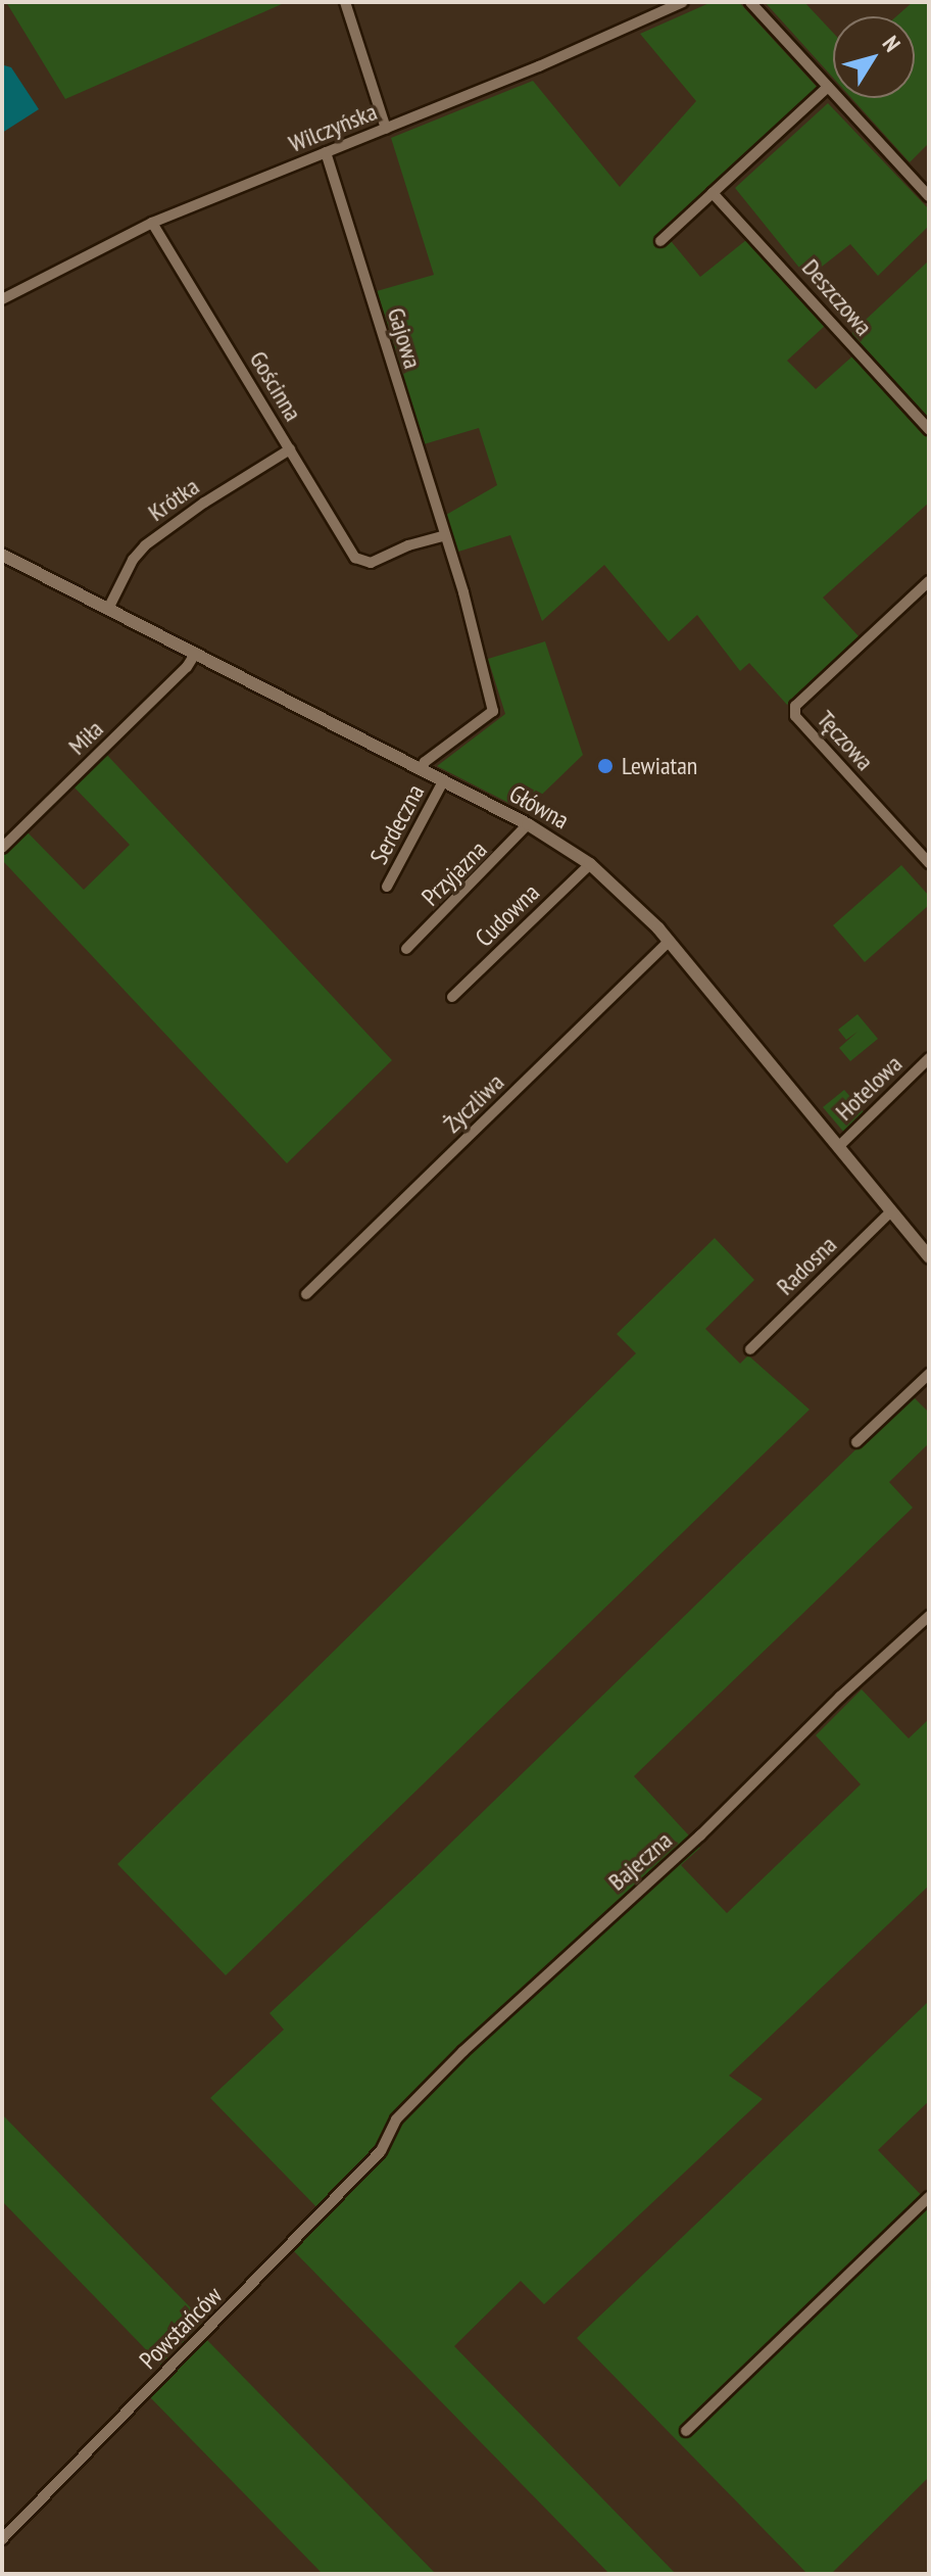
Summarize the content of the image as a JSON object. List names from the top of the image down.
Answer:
{
  "streets": {
    "street": [
      "Wilczyńska",
      "Deszczowa",
      "Gajowa",
      "Gościnna",
      "Krótka",
      "Miła",
      "Tęczowa",
      "Główna",
      "Serdeczna",
      "Przyjazna",
      "Cudowna",
      "Hotelowa",
      "Życzliwa",
      "Radosna",
      "Bajeczna",
      "Powstańców"
    ]
  },
  "crossings": [
    ["Wilczyńska", "Gajowa"],
    ["Wilczyńska", "Gościnna"],
    ["Gajowa", "Gościnna"],
    ["Gajowa", "Główna"],
    ["Gościnna", "Krótka"],
    ["Krótka", "Główna"],
    ["Miła", "Główna"],
    ["Główna", "Serdeczna"],
    ["Główna", "Przyjazna"],
    ["Główna", "Cudowna"],
    ["Główna", "Hotelowa"],
    ["Główna", "Życzliwa"],
    ["Główna", "Radosna"],
    ["Bajeczna", "Powstańców"]
  ],
  "places": ["Lewiatan"],
  "north": "top right"
}
